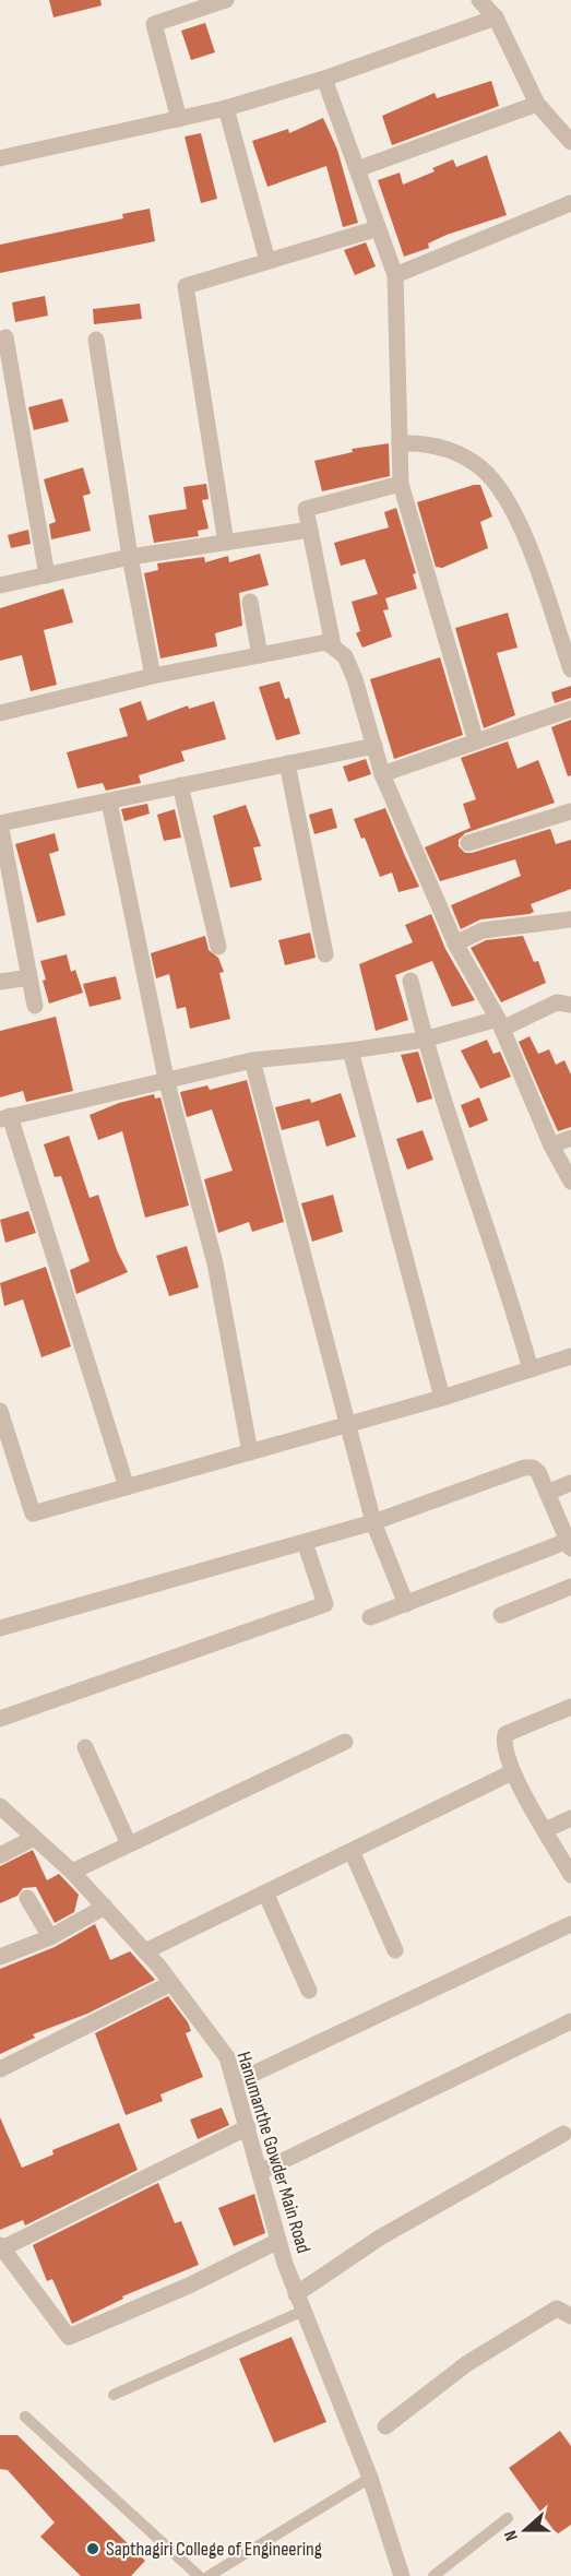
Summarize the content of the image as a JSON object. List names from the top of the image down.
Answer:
{
  "streets": {
    "street": ["Hanumanthe Gowder Main Road"]
  },
  "places": ["Sapthagiri College of Engineering"],
  "north": "left"
}
